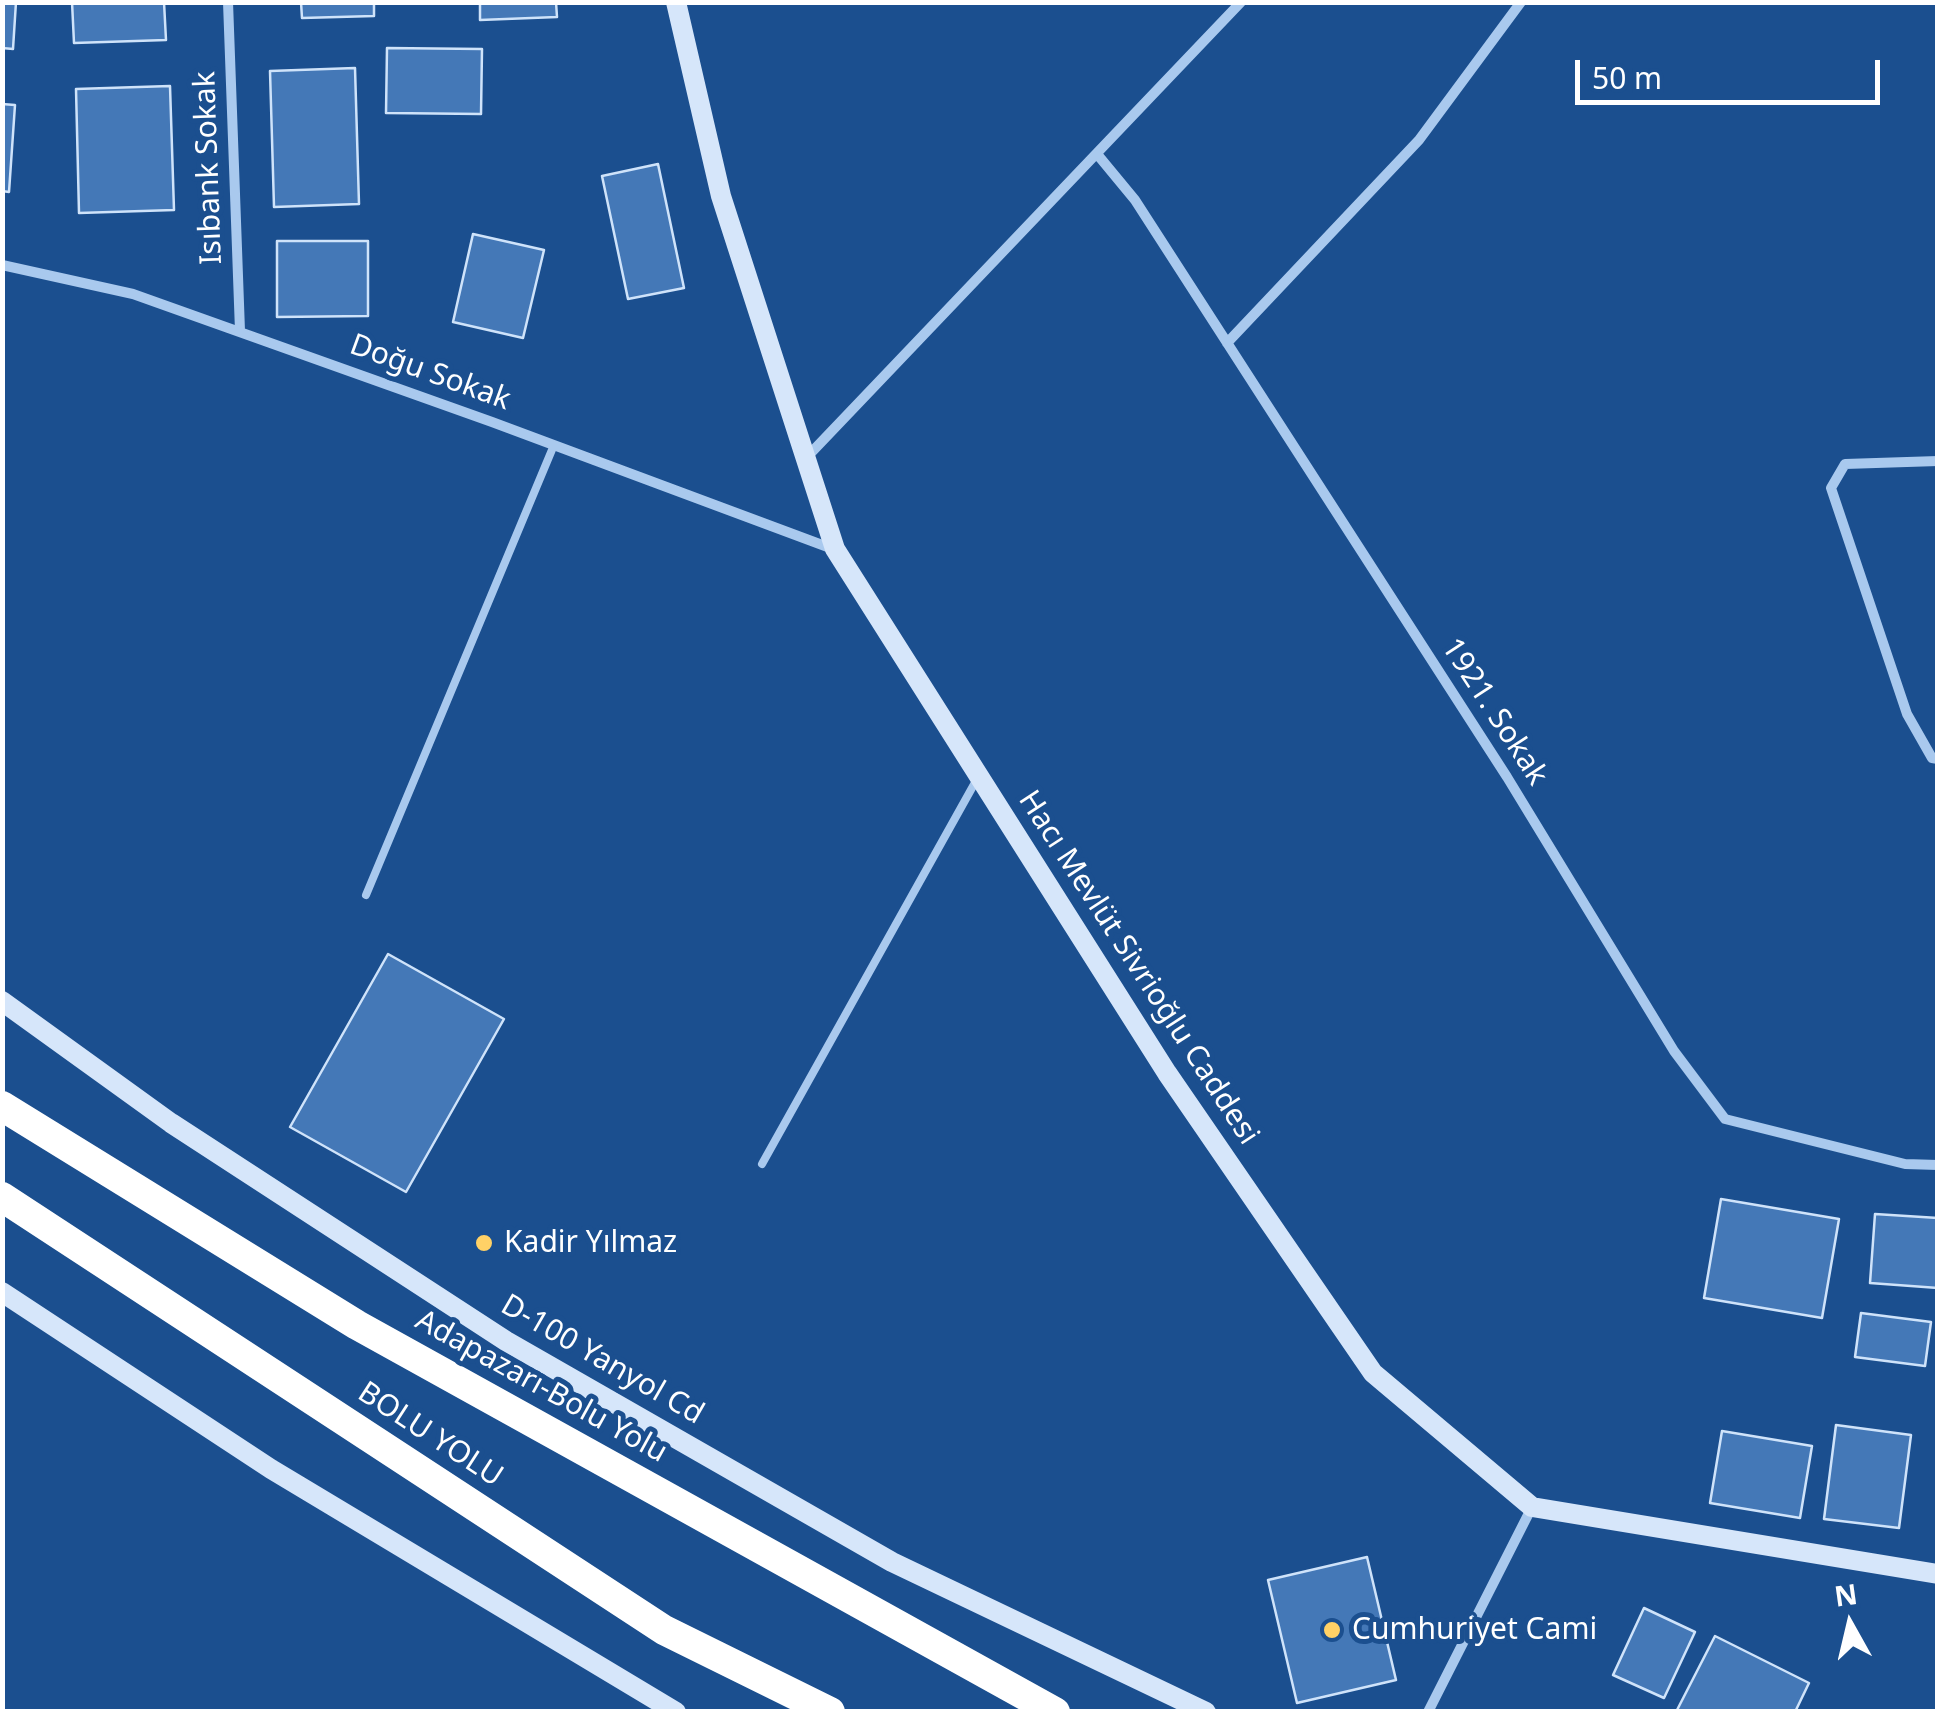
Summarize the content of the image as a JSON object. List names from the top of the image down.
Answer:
{
  "streets": {
    "highway": ["Adapazarı-Bolu Yolu", "BOLU YOLU"],
    "street": [
      "Isıbank Sokak",
      "Doğu Sokak",
      "1921. Sokak",
      "Hacı Mevlüt Sivrioğlu Caddesi",
      "D-100 Yanyol Cd"
    ]
  },
  "crossings": [
    ["Isıbank Sokak", "Doğu Sokak"],
    ["Doğu Sokak", "Hacı Mevlüt Sivrioğlu Caddesi"]
  ],
  "places": ["Kadir Yılmaz", "Cumhuriyet Cami"],
  "scale_bar": "50 m",
  "north": "top"
}
